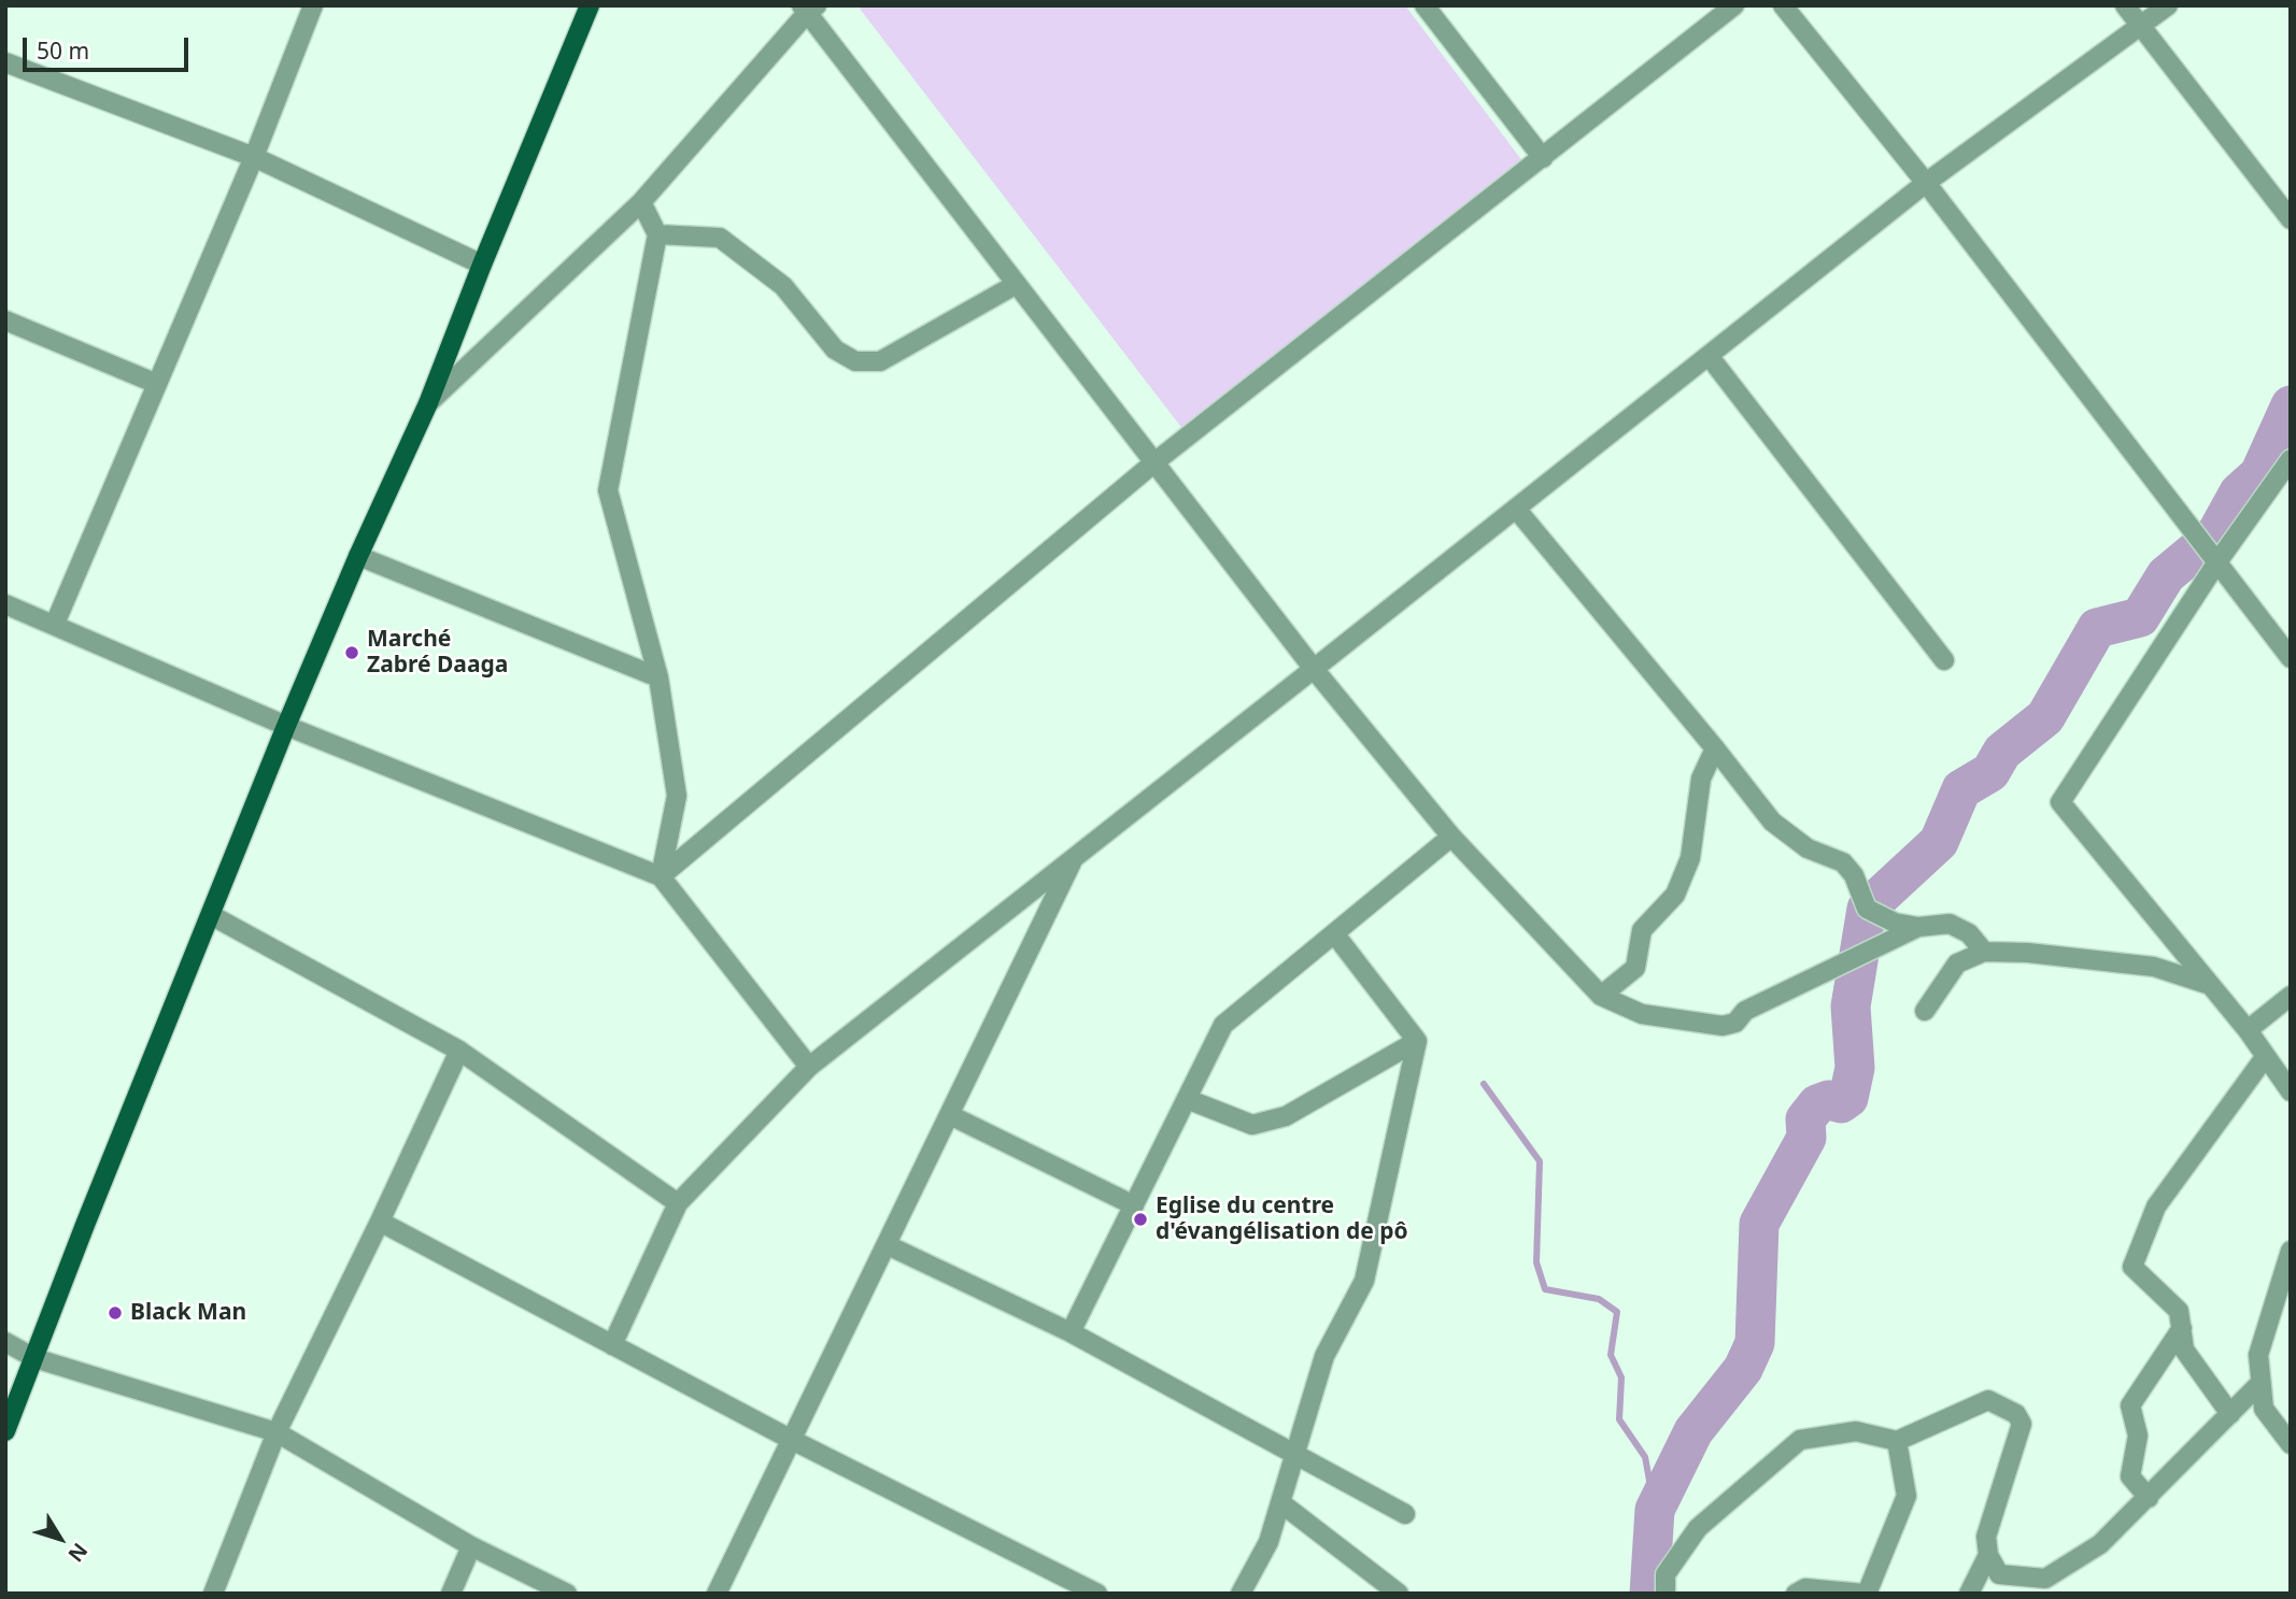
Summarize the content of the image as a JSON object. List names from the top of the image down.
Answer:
{
  "places": ["Marché Zabré Daaga", "Eglise du centre d'évangélisation de pô", "Black Man"],
  "scale_bar": "50 m",
  "north": "bottom right"
}
